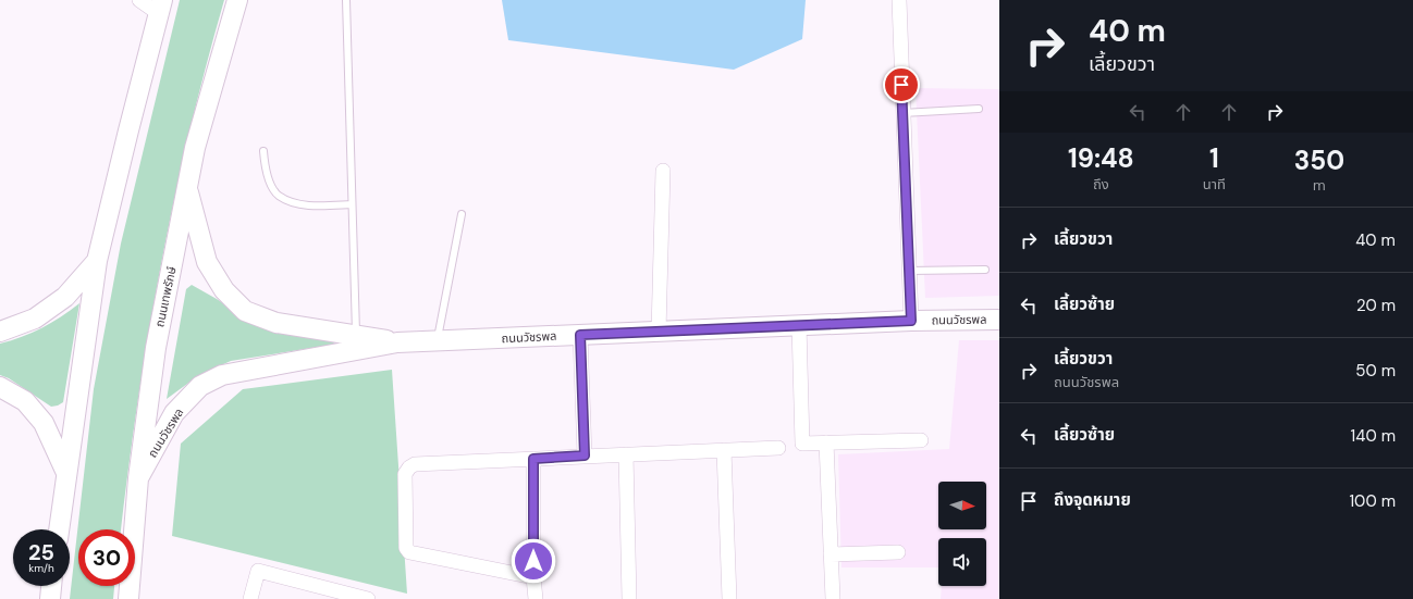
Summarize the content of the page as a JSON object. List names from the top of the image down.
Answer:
{
  "streets": {
    "street": ["ถนนเทพรักษ์", "ถนนวัชรพล"]
  },
  "crossings": [
    ["ถนนเทพรักษ์", "ถนนวัชรพล"]
  ],
  "north": "right",
  "page": {
    "turn": ["40 m", "เลี้ยวขวา"],
    "eta": [
      "19:48",
      "ถึง",
      "1",
      "นาที",
      "350",
      "m"
    ],
    "list": [
      {
        "name": "เลี้ยวขวา",
        "value": "40 m"
      },
      {
        "name": "เลี้ยวซ้าย",
        "value": "20 m"
      },
      {
        "name": "เลี้ยวขวา",
        "note": "ถนนวัชรพล",
        "value": "50 m"
      },
      {
        "name": "เลี้ยวซ้าย",
        "value": "140 m"
      },
      {
        "name": "ถึงจุดหมาย",
        "value": "100 m"
      }
    ],
    "speed": "25 km/h",
    "limit": "30"
  }
}
